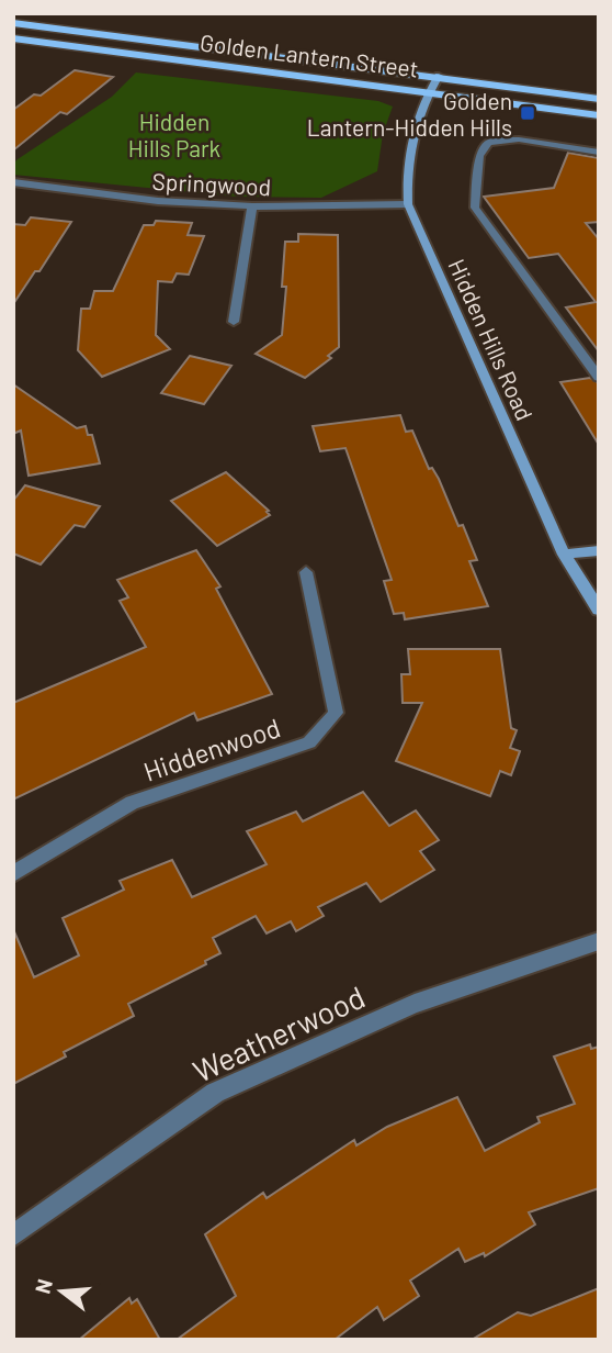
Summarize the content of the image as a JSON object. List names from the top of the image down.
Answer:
{
  "streets": {
    "main road": ["Golden Lantern Street"],
    "street": [
      "Springwood",
      "Hidden Hills Road",
      "Hiddenwood",
      "Weatherwood"
    ]
  },
  "crossings": [
    ["Golden Lantern Street", "Hidden Hills Road"],
    ["Springwood", "Hidden Hills Road"]
  ],
  "parks": ["Hidden Hills Park"],
  "places": {
    "transit": ["Golden Lantern-Hidden Hills"]
  },
  "north": "left"
}
